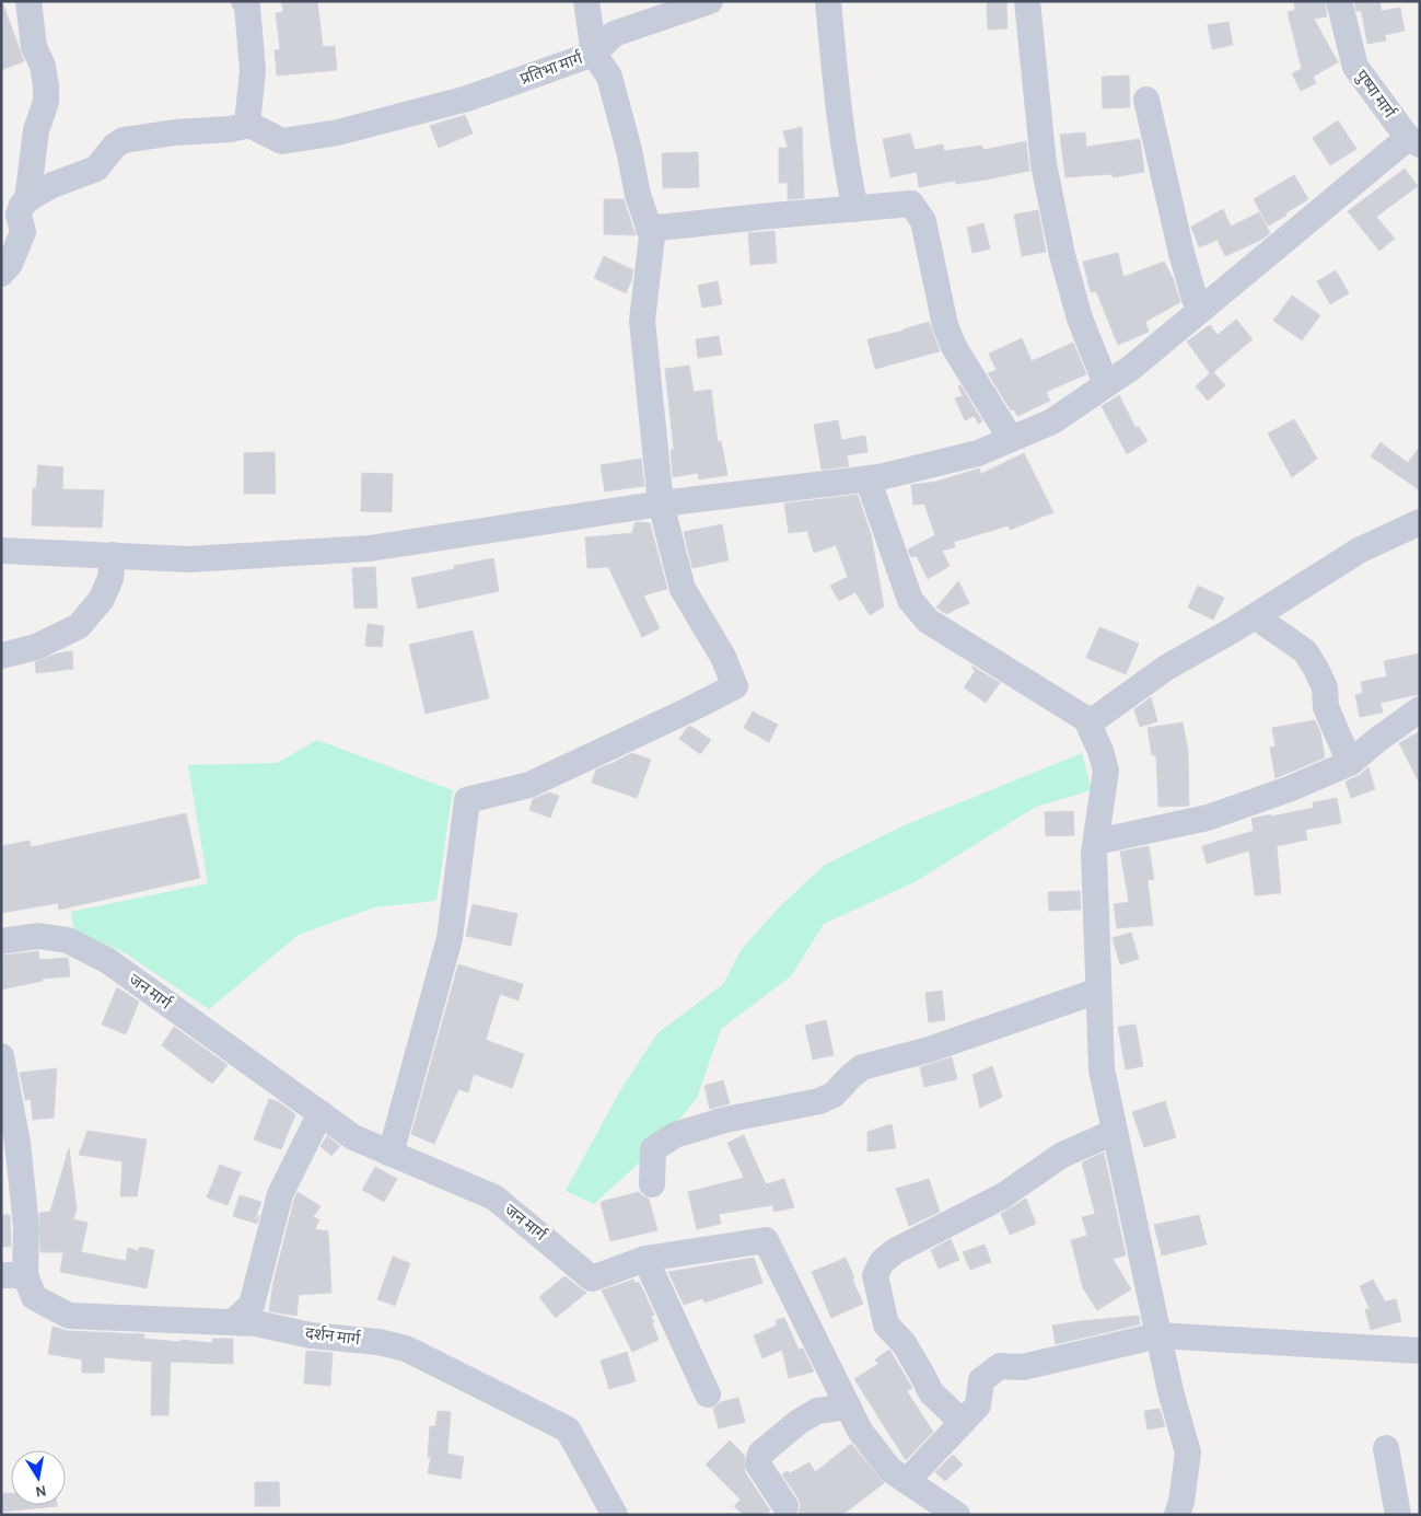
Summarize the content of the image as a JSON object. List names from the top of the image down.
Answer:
{
  "streets": {
    "street": [
      "प्रतिभा मार्ग",
      "पुष्पा मार्ग",
      "जन मार्ग",
      "दर्शन मार्ग"
    ]
  },
  "crossings": [
    ["प्रतिभा मार्ग", "जन मार्ग"]
  ],
  "north": "bottom"
}
